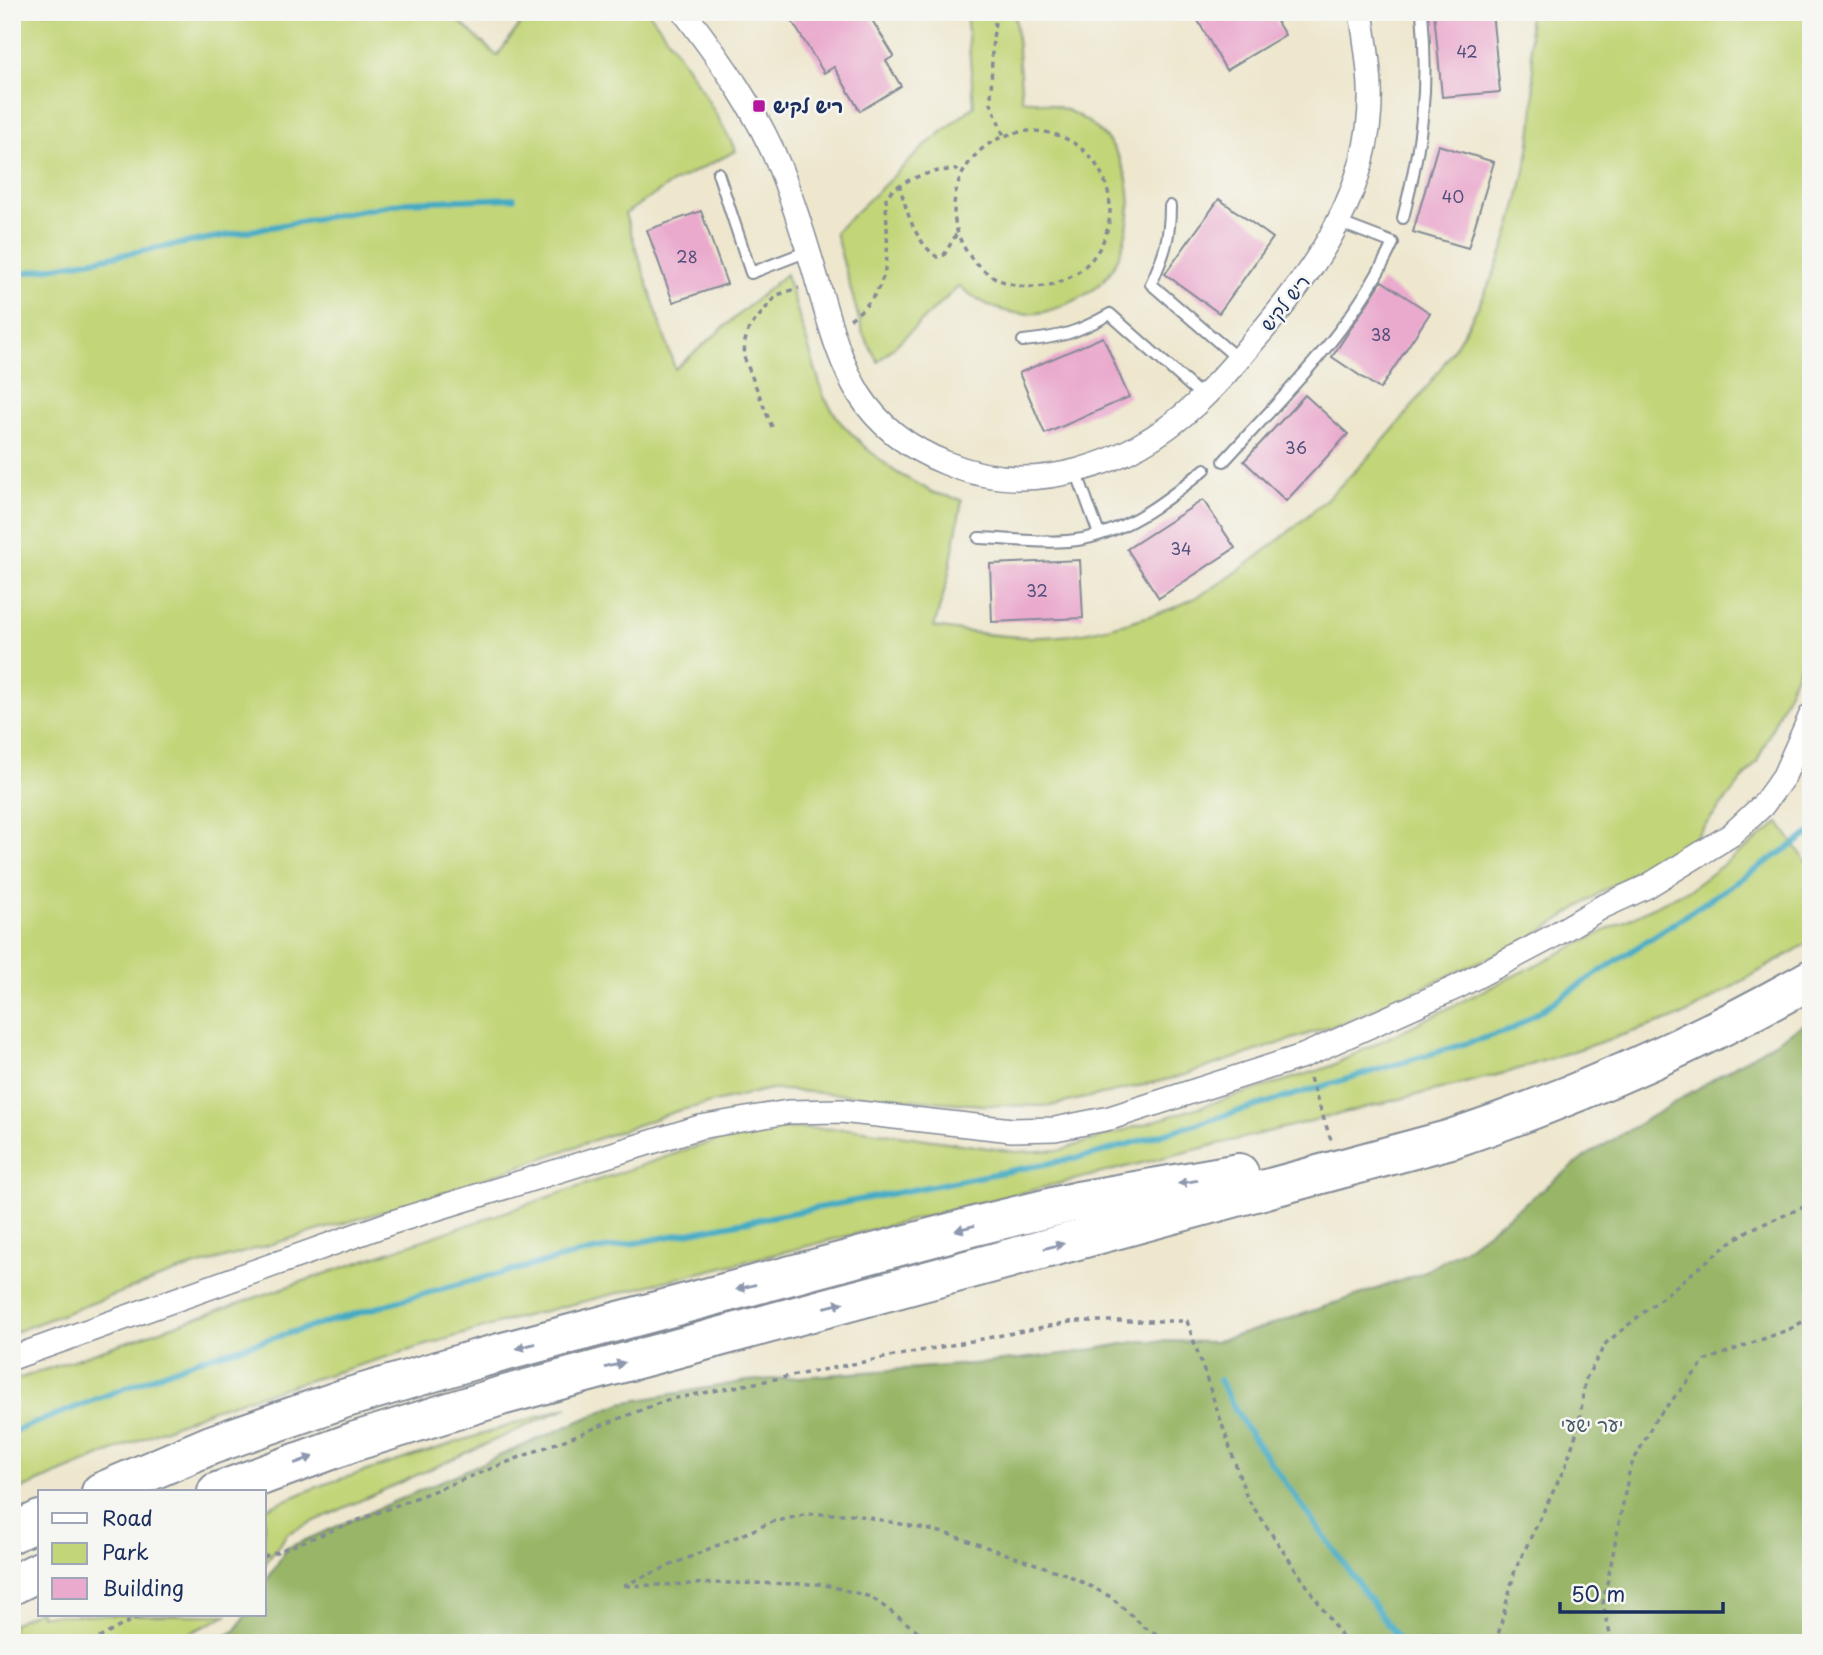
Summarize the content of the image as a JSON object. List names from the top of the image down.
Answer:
{
  "streets": {
    "street": ["ריש לקיש"]
  },
  "parks": ["יער ישעי"],
  "places": {
    "transit": ["ריש לקיש"]
  },
  "house_numbers": [
    "42",
    "40",
    "28",
    "38",
    "36",
    "34",
    "32"
  ],
  "legend": ["Road", "Park", "Building"],
  "scale_bar": "50 m"
}
